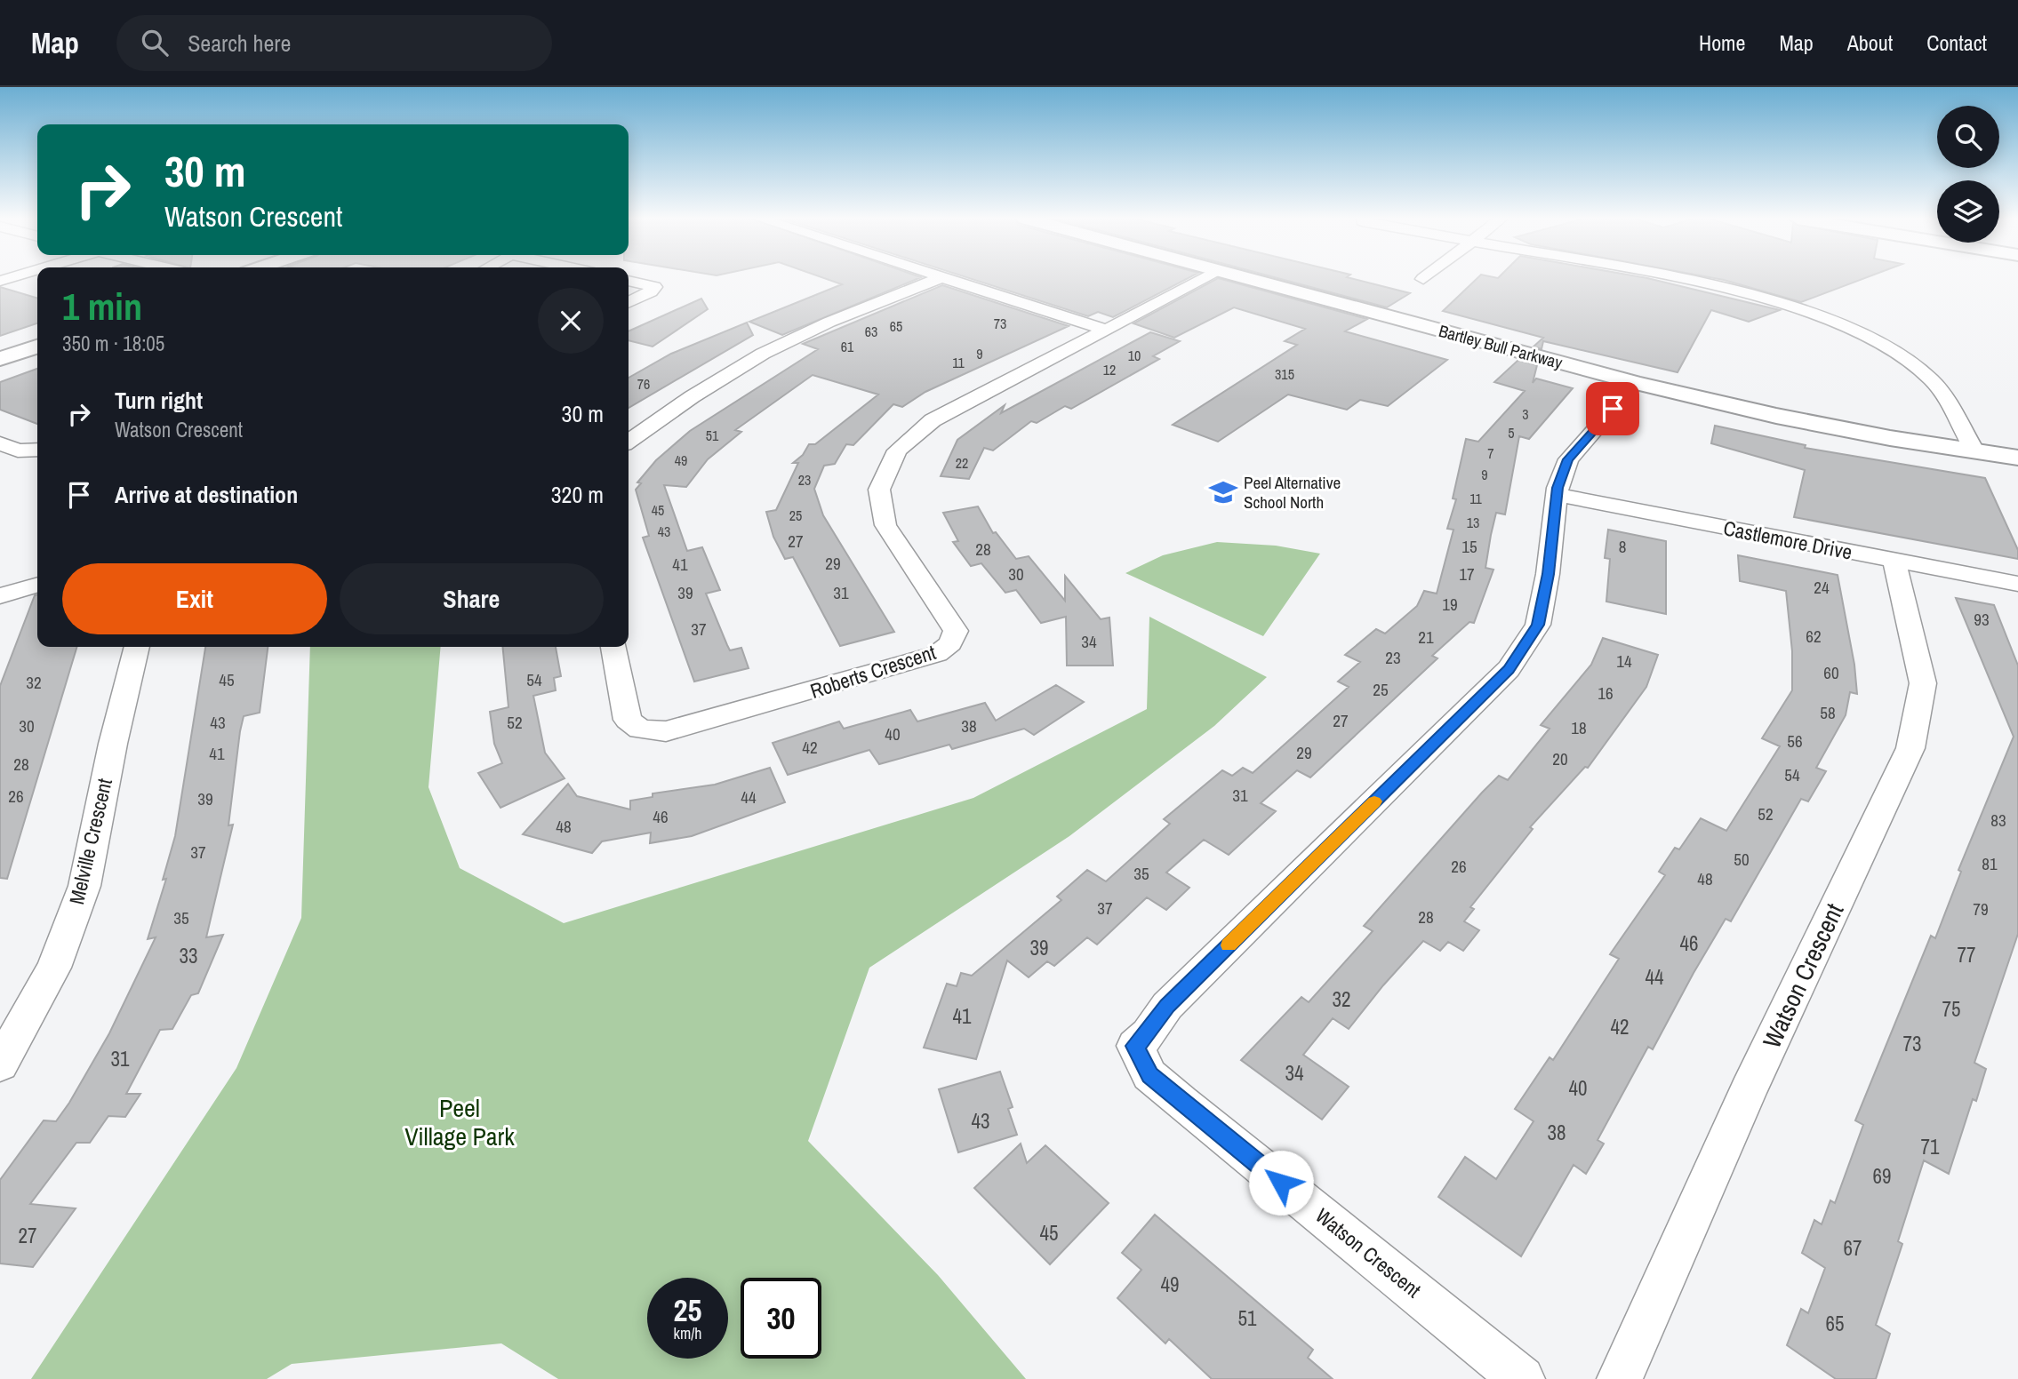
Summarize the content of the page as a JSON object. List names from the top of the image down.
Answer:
{
  "streets": {
    "street": [
      "Bartley Bull Parkway",
      "Castlemore Drive",
      "Roberts Crescent",
      "Melville Crescent",
      "Watson Crescent"
    ]
  },
  "crossings": [
    ["Bartley Bull Parkway", "Watson Crescent"],
    ["Castlemore Drive", "Watson Crescent"]
  ],
  "parks": ["Peel Village Park"],
  "places": {
    "school or university": ["Peel Alternative School North"]
  },
  "house_numbers": [
    "73",
    "65",
    "63",
    "61",
    "9",
    "10",
    "11",
    "12",
    "315",
    "76",
    "3",
    "5",
    "51",
    "7",
    "49",
    "22",
    "9",
    "23",
    "11",
    "45",
    "25",
    "13",
    "43",
    "27",
    "15",
    "8",
    "28",
    "29",
    "41",
    "30",
    "17",
    "24",
    "39",
    "31",
    "19",
    "93",
    "37",
    "62",
    "21",
    "34",
    "23",
    "14",
    "60",
    "45",
    "54",
    "32",
    "25",
    "16",
    "58",
    "27",
    "43",
    "52",
    "30",
    "38",
    "18",
    "40",
    "56",
    "42",
    "29",
    "41",
    "20",
    "28",
    "54",
    "31",
    "26",
    "44",
    "39",
    "52",
    "46",
    "83",
    "48",
    "37",
    "50",
    "81",
    "26",
    "35",
    "48",
    "37",
    "79",
    "28",
    "35",
    "46",
    "39",
    "77",
    "33",
    "44",
    "32",
    "75",
    "41",
    "42",
    "73",
    "31",
    "34",
    "40",
    "43",
    "38",
    "71",
    "69",
    "45",
    "27",
    "67",
    "49",
    "51",
    "65"
  ],
  "page": {
    "header": "Map",
    "search": "Search here",
    "nav": [
      "Home",
      "Map",
      "About",
      "Contact"
    ],
    "turn": ["30 m", "Watson Crescent"],
    "heading": ["1 min", "350 m · 18:05"],
    "list": [
      {
        "name": "Turn right",
        "note": "Watson Crescent",
        "value": "30 m"
      },
      {
        "name": "Arrive at destination",
        "value": "320 m"
      }
    ],
    "buttons": ["Exit", "Share"],
    "speed": "25 km/h",
    "limit": "30"
  }
}
